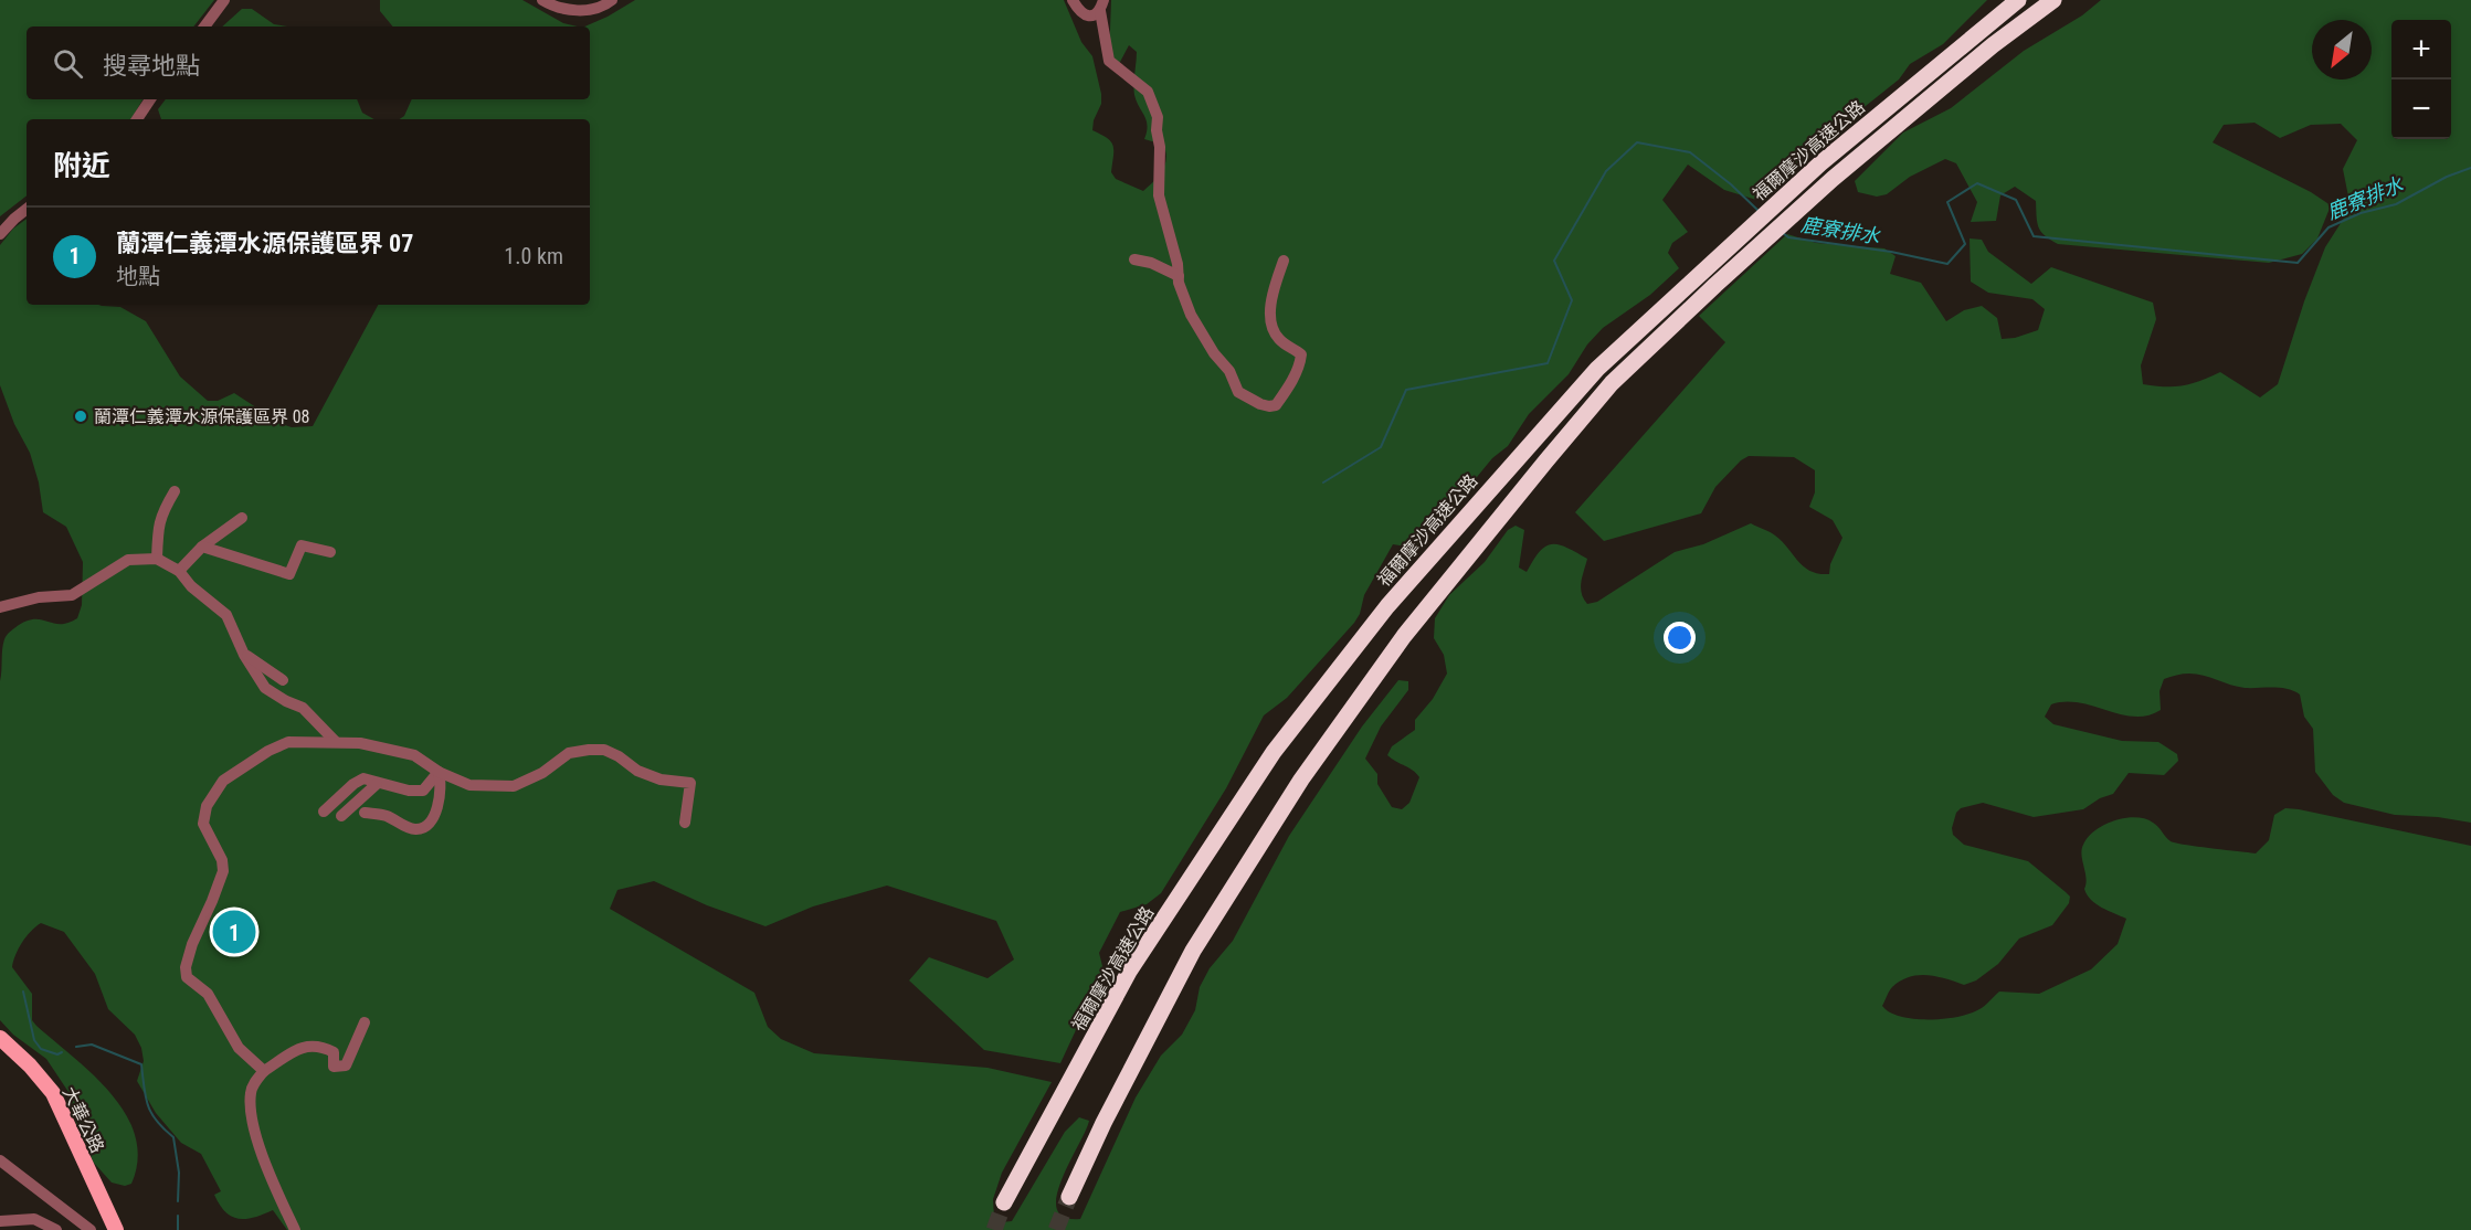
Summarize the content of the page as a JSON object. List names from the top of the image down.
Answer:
{
  "streets": {
    "highway": ["福爾摩沙高速公路"],
    "main road": ["大華公路"]
  },
  "water": ["鹿寮排水"],
  "places": ["蘭潭仁義潭水源保護區界 08"],
  "north": "bottom left",
  "page": {
    "map_buttons": ["+", "−"],
    "search": "搜尋地點",
    "heading": "附近",
    "list": [
      {
        "mark": "1",
        "name": "蘭潭仁義潭水源保護區界 07",
        "note": "地點",
        "value": "1.0 km"
      }
    ],
    "pins": "1"
  }
}
